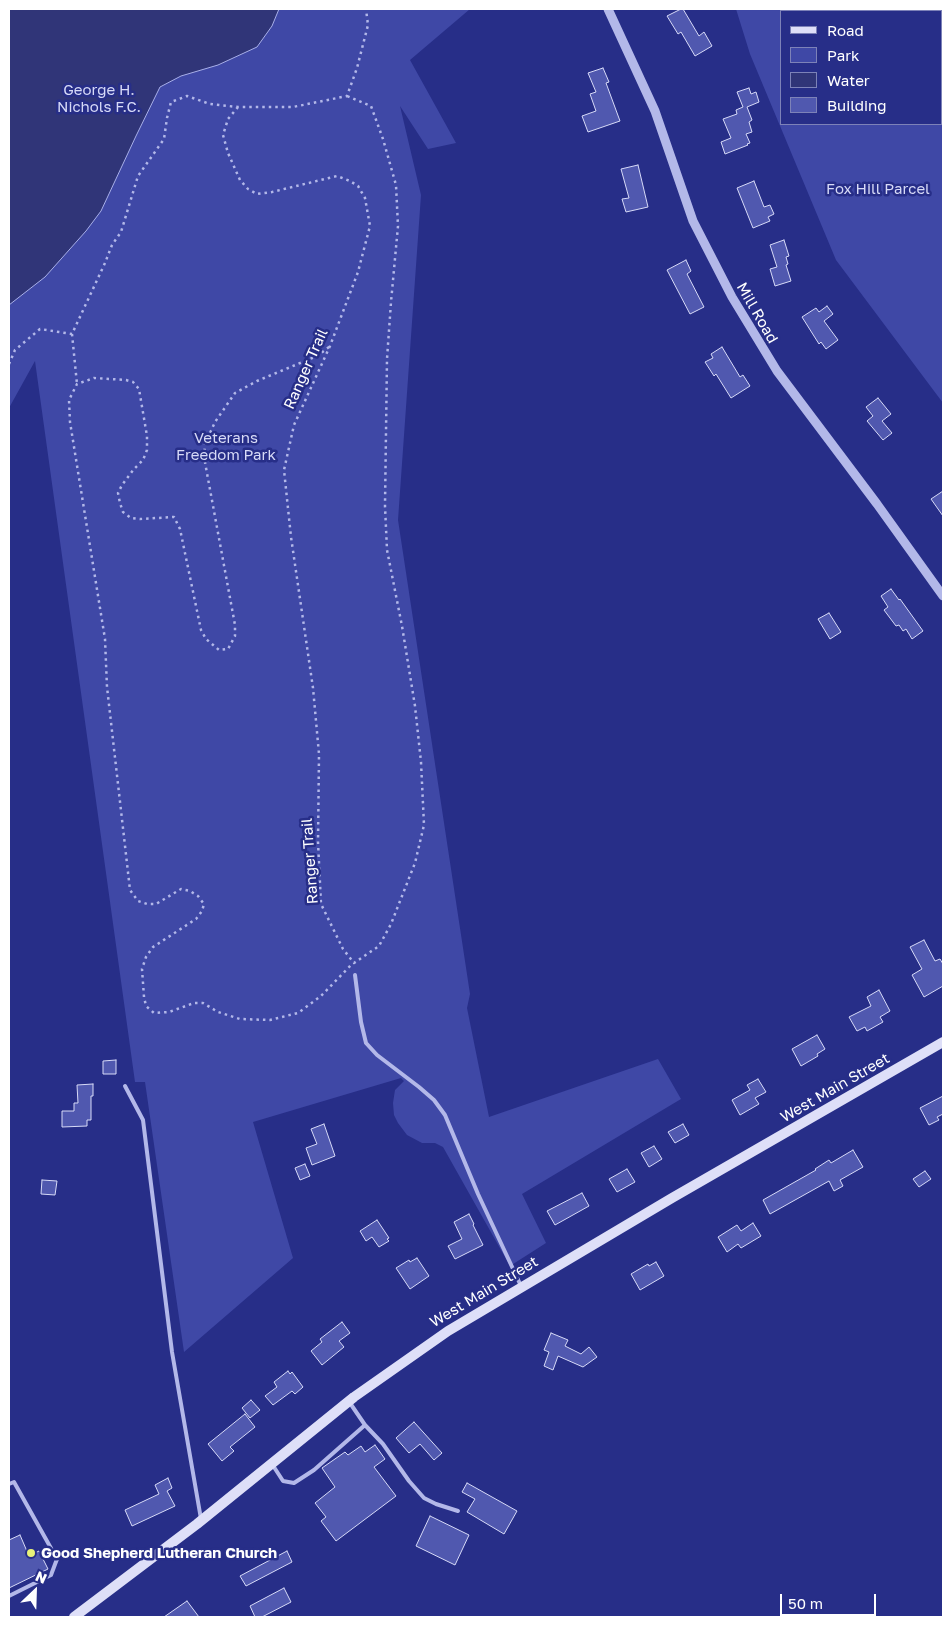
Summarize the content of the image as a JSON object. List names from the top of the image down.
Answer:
{
  "streets": {
    "main road": ["West Main Street"],
    "street": ["Mill Road"],
    "path": ["Ranger Trail"]
  },
  "parks": ["George H. Nichols F.C.", "Fox Hill Parcel", "Veterans Freedom Park"],
  "places": ["Good Shepherd Lutheran Church"],
  "legend": [
    "Road",
    "Park",
    "Water",
    "Building"
  ],
  "scale_bar": "50 m",
  "north": "top right"
}
